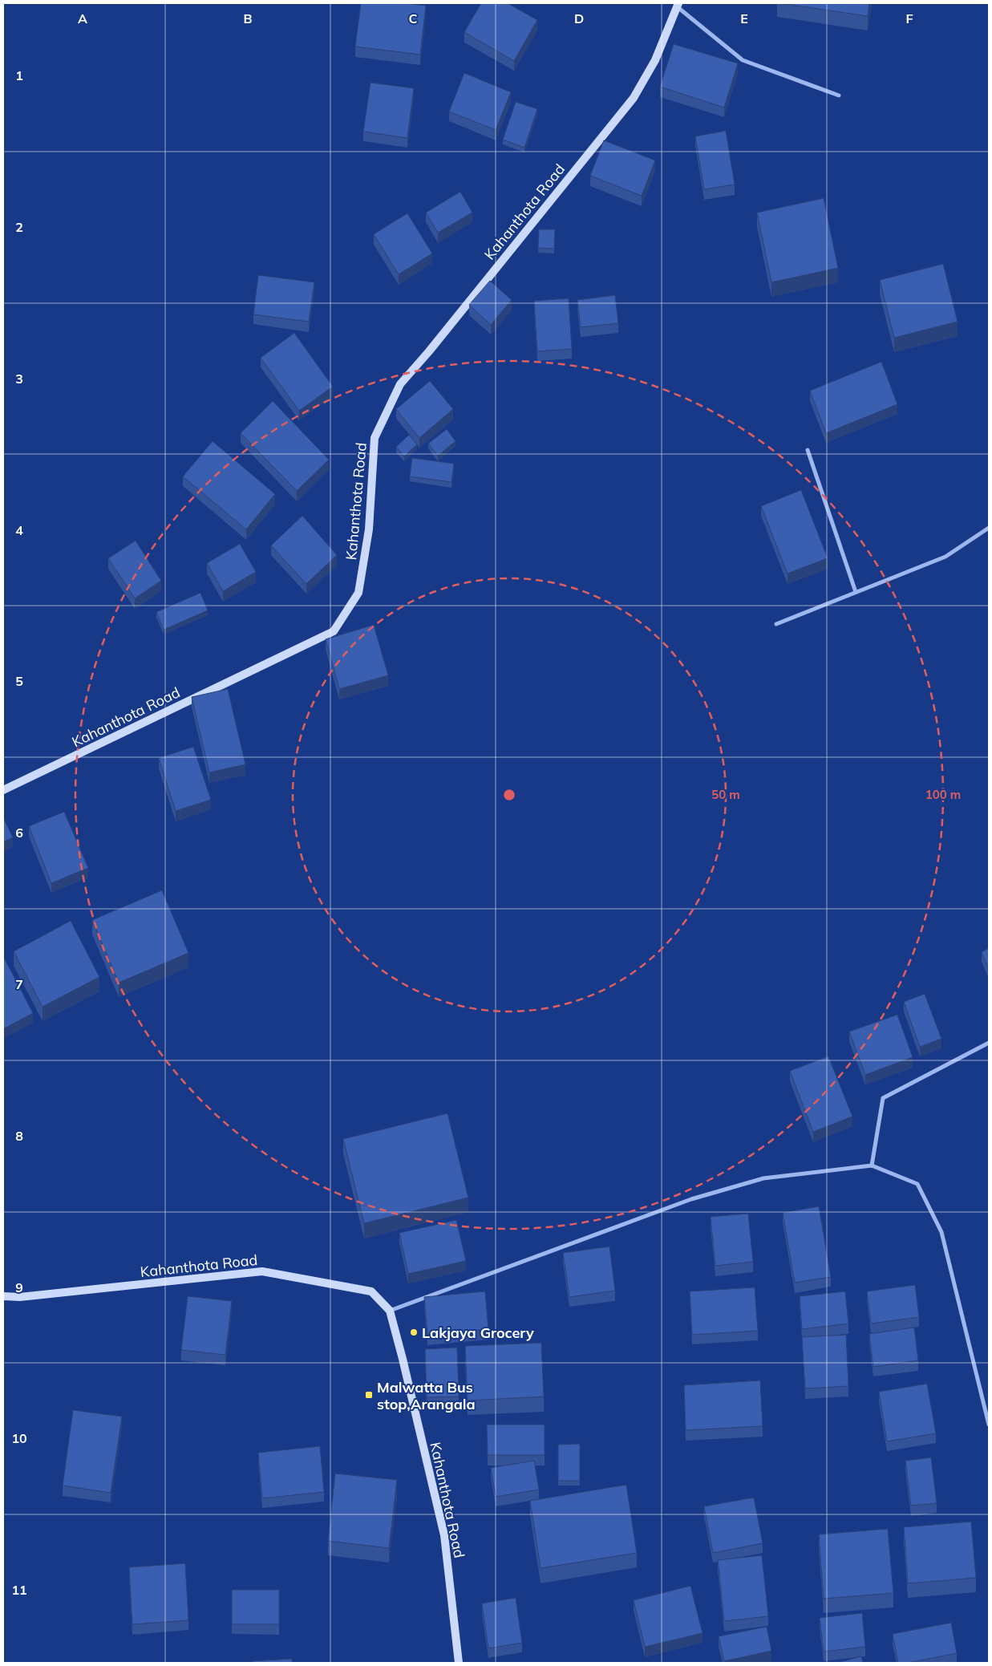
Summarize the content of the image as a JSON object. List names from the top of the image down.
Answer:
{
  "streets": {
    "main road": ["Kahanthota Road"]
  },
  "places": {
    "other": ["Lakjaya Grocery"],
    "transit": ["Malwatta Bus stop,Arangala"]
  },
  "grid": {
    "columns": [
      "A",
      "B",
      "C",
      "D",
      "E",
      "F"
    ],
    "rows": [
      "1",
      "2",
      "3",
      "4",
      "5",
      "6",
      "7",
      "8",
      "9",
      "10",
      "11"
    ]
  },
  "rings": ["50 m", "100 m"]
}
